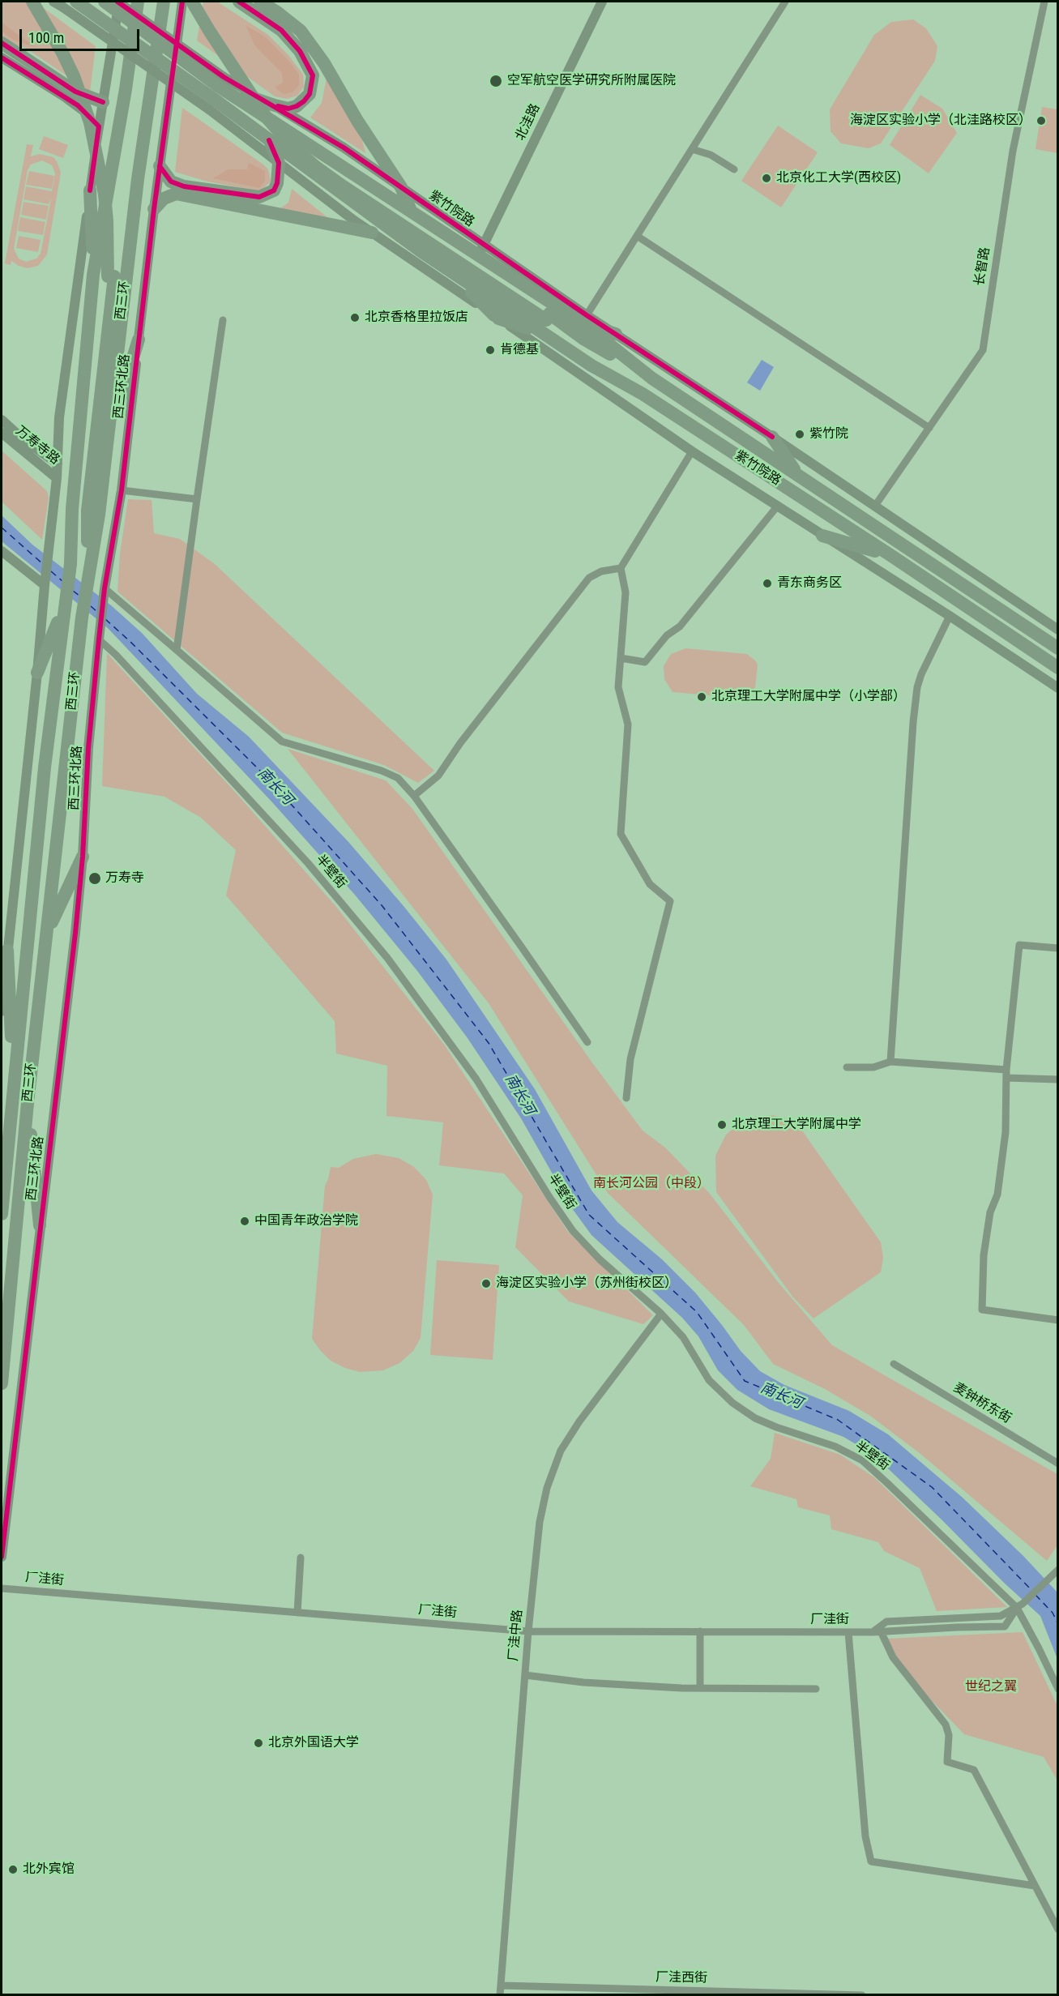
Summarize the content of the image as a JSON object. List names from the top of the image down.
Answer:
{
  "streets": {
    "highway": ["紫竹院路", "西三环"],
    "street": [
      "北洼路",
      "长智路",
      "西三环北路",
      "万寿寺路",
      "半壁街",
      "麦钟桥东街",
      "厂洼街",
      "厂洼中路",
      "厂洼西街"
    ]
  },
  "crossings": [
    ["北洼路", "紫竹院路"],
    ["西三环北路", "半壁街"],
    ["半壁街", "厂洼街"],
    ["半壁街", "厂洼中路"],
    ["厂洼街", "厂洼中路"],
    ["厂洼中路", "厂洼西街"]
  ],
  "water": ["南长河"],
  "parks": ["南长河公园（中段）", "世纪之翼"],
  "places": [
    "空军航空医学研究所附属医院",
    "海淀区实验小学（北洼路校区）",
    "北京化工大学(西校区)",
    "北京香格里拉饭店",
    "肯德基",
    "紫竹院",
    "青东商务区",
    "北京理工大学附属中学（小学部）",
    "万寿寺",
    "北京理工大学附属中学",
    "中国青年政治学院",
    "海淀区实验小学（苏州街校区）",
    "北京外国语大学",
    "北外宾馆"
  ],
  "scale_bar": "100 m"
}
